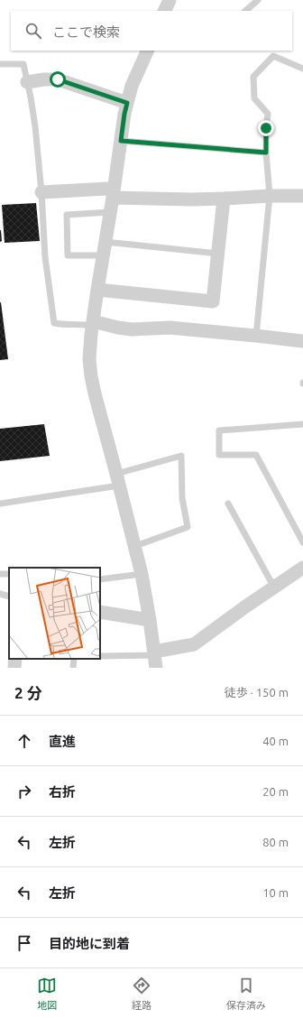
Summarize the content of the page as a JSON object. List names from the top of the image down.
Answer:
{
  "page": {
    "search": "ここで検索",
    "heading": ["2 分", "徒歩 · 150 m"],
    "list": [
      ["直進", "40 m"],
      ["右折", "20 m"],
      ["左折", "80 m"],
      ["左折", "10 m"],
      "目的地に到着"
    ],
    "nav": ["地図", "経路", "保存済み"]
  }
}
